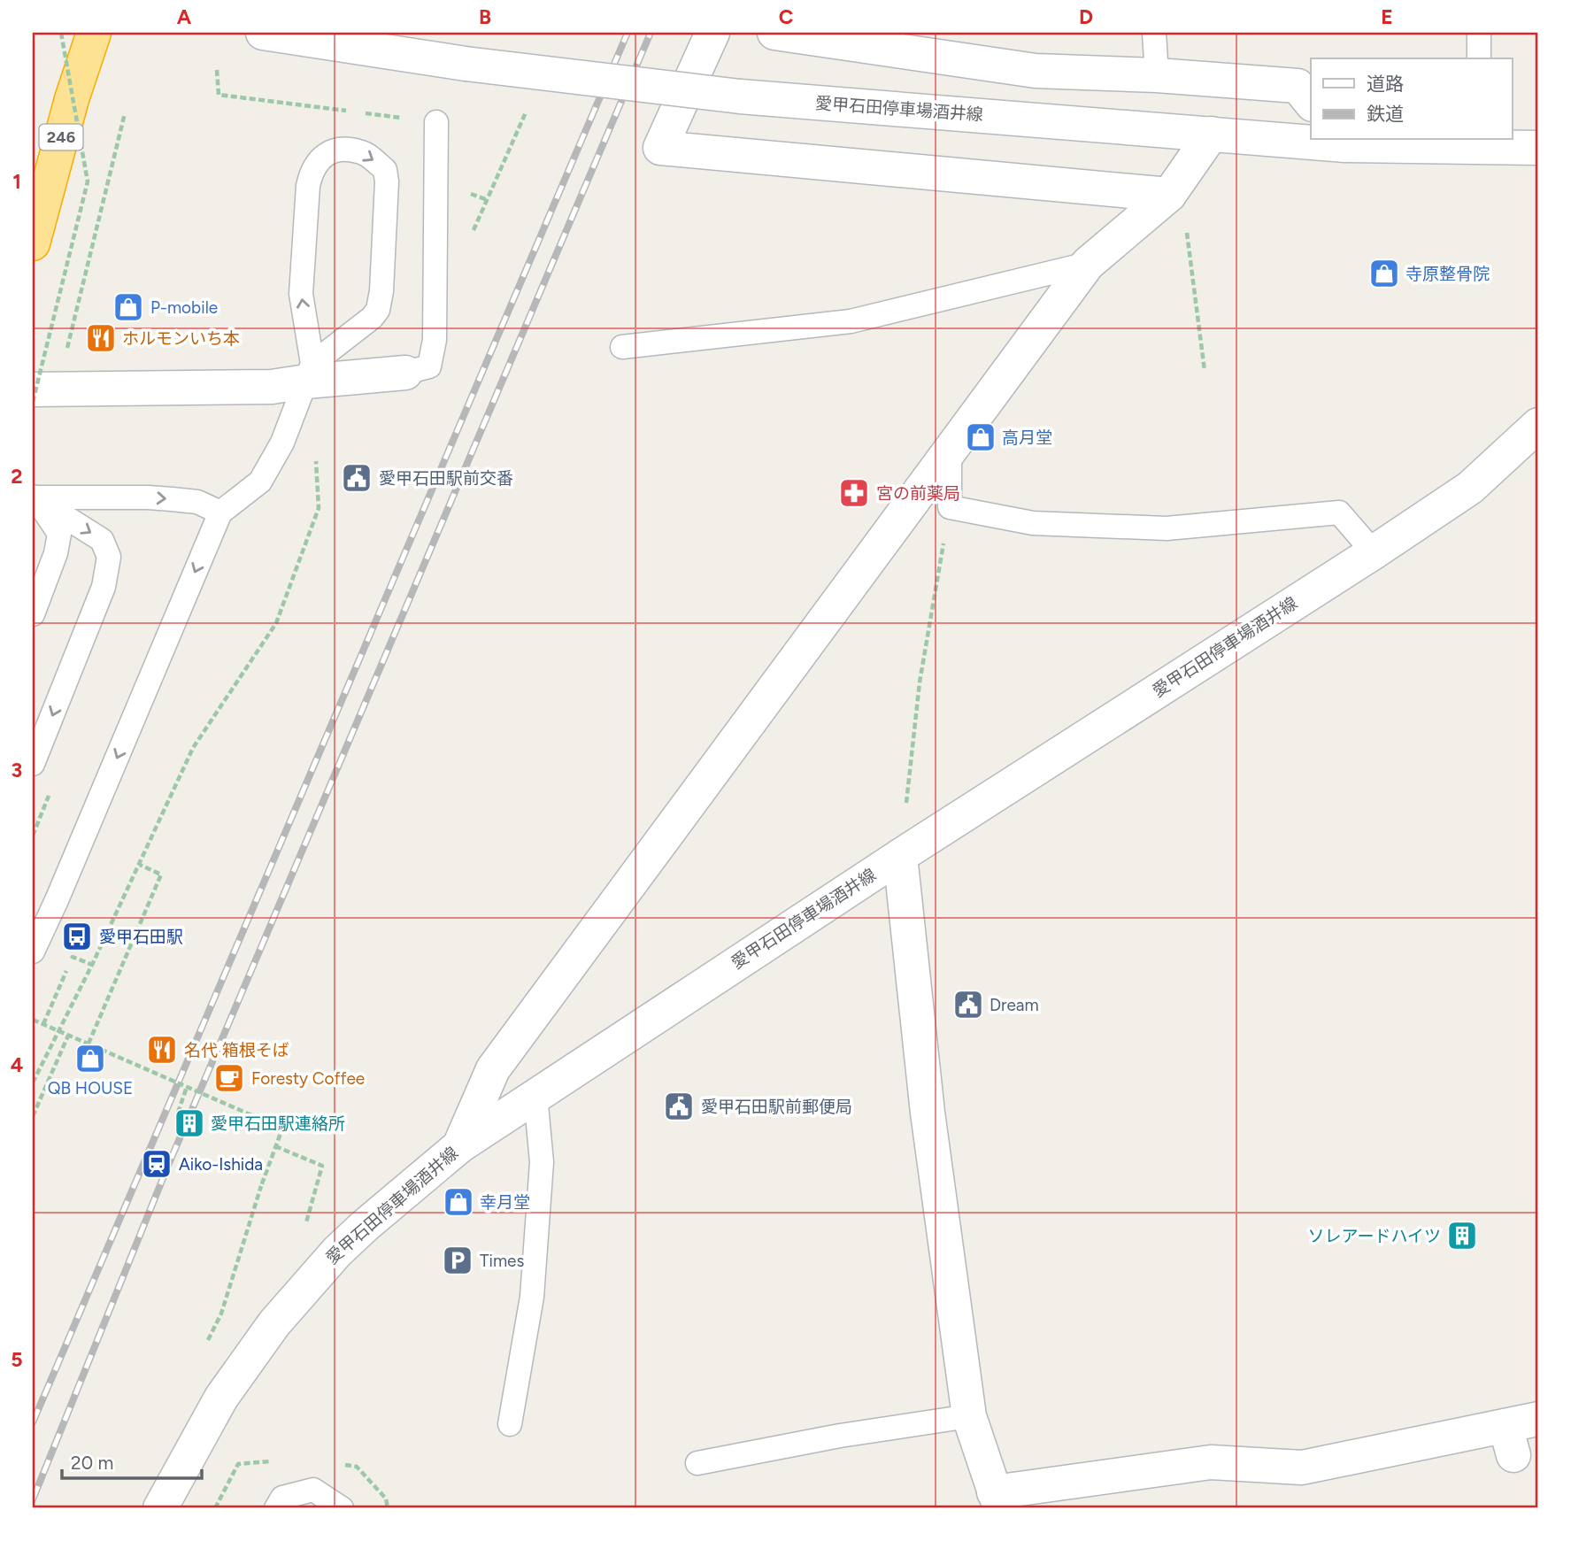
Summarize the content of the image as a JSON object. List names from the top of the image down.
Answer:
{
  "streets": {
    "highway": ["246"],
    "street": ["愛甲石田停車場酒井線"]
  },
  "places": {
    "shop": [
      "寺原整骨院",
      "P-mobile",
      "高月堂",
      "QB HOUSE",
      "幸月堂"
    ],
    "restaurant": ["ホルモンいち本", "名代 箱根そば"],
    "public building": ["愛甲石田駅前交番", "Dream", "愛甲石田駅前郵便局"],
    "pharmacy": ["宮の前薬局"],
    "bus stop": ["愛甲石田駅"],
    "cafe": ["Foresty Coffee"],
    "building": ["愛甲石田駅連絡所", "ソレアードハイツ"],
    "station": ["Aiko-Ishida"],
    "parking": ["Times"]
  },
  "legend": ["道路", "鉄道"],
  "scale_bar": "20 m",
  "grid": {
    "columns": [
      "A",
      "B",
      "C",
      "D",
      "E"
    ],
    "rows": [
      "1",
      "2",
      "3",
      "4",
      "5"
    ]
  }
}
